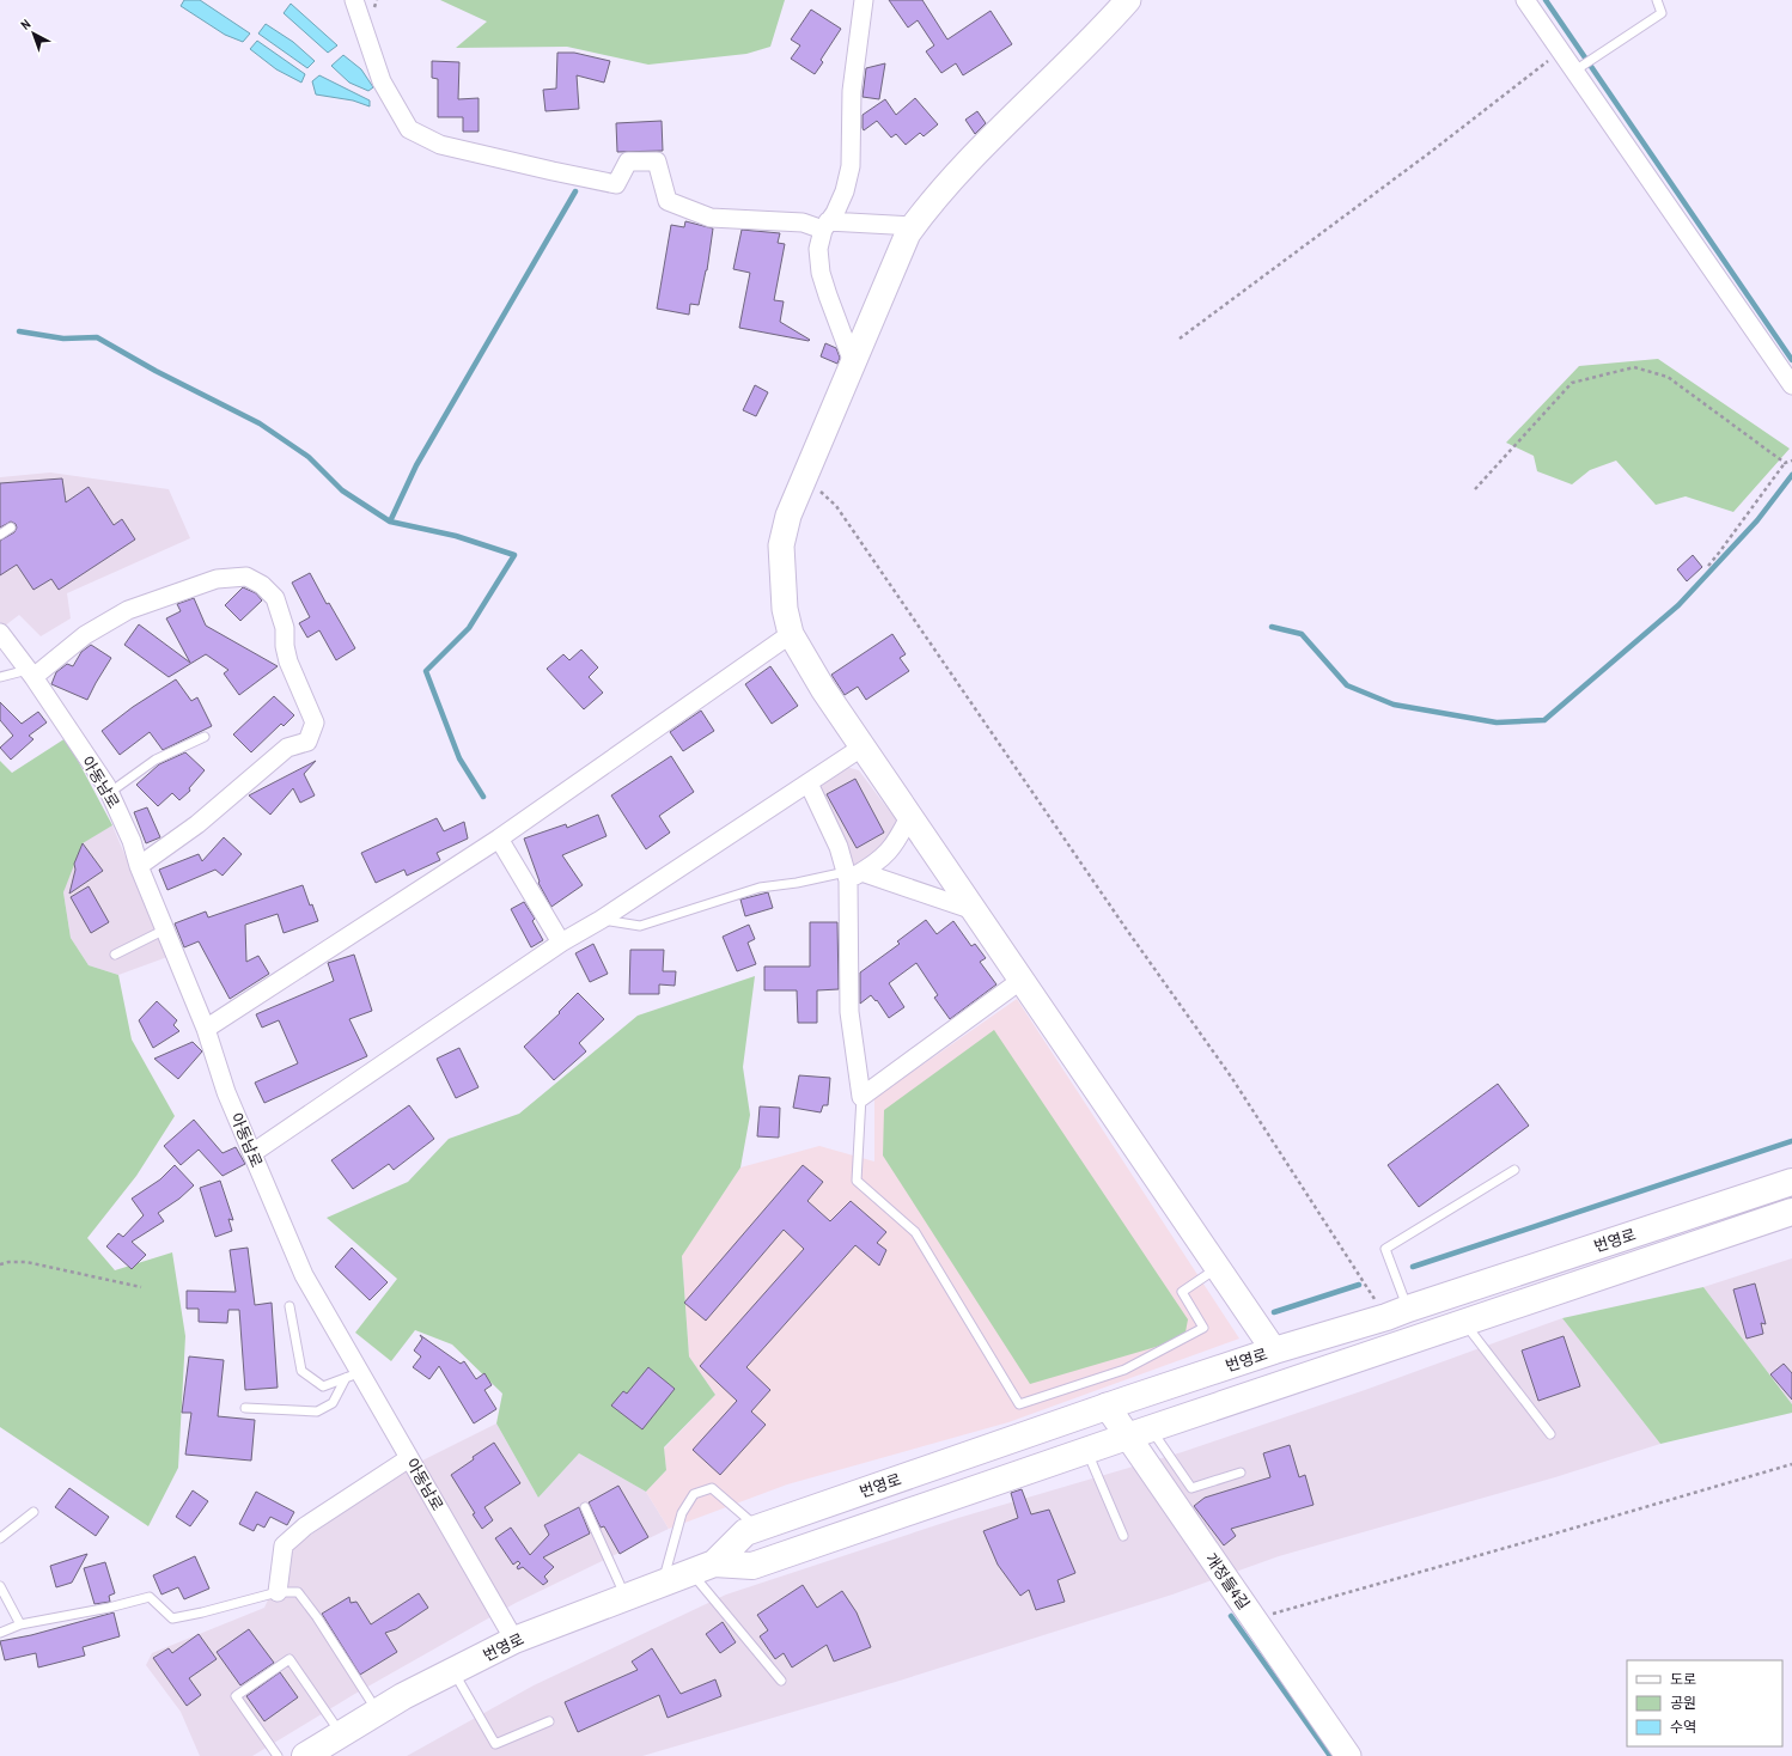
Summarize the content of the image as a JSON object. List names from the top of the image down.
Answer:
{
  "streets": {
    "main road": ["번영로"],
    "street": ["아동남로", "개정들4길"]
  },
  "crossings": [
    ["아동남로", "번영로"],
    ["번영로", "개정들4길"]
  ],
  "legend": ["도로", "공원", "수역"],
  "north": "top left"
}
